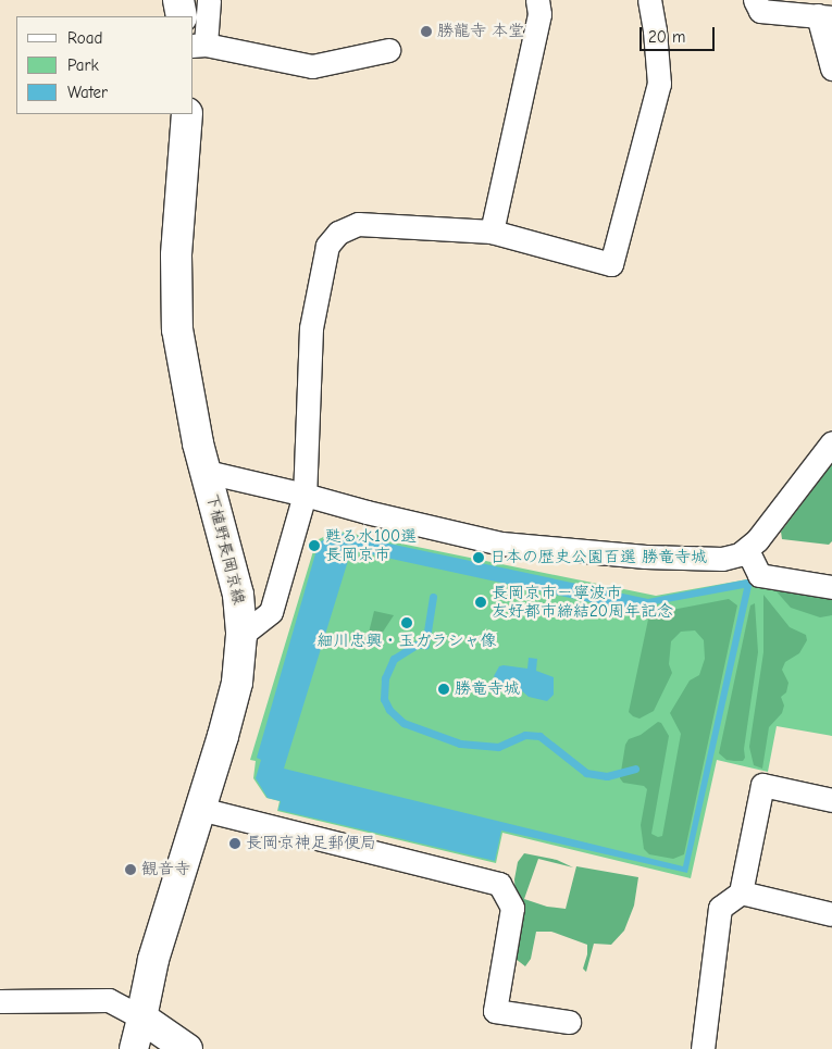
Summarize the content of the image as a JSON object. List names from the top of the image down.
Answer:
{
  "streets": {
    "main road": ["下植野長岡京線"]
  },
  "places": [
    "勝龍寺 本堂",
    "甦る水100選 長岡京市",
    "日本の歴史公園百選 勝竜寺城",
    "長岡京市－寧波市 友好都市締結20周年記念",
    "細川忠興・玉ガラシャ像",
    "勝竜寺城",
    "長岡京神足郵便局",
    "観音寺"
  ],
  "legend": ["Road", "Park", "Water"],
  "scale_bar": "20 m"
}
